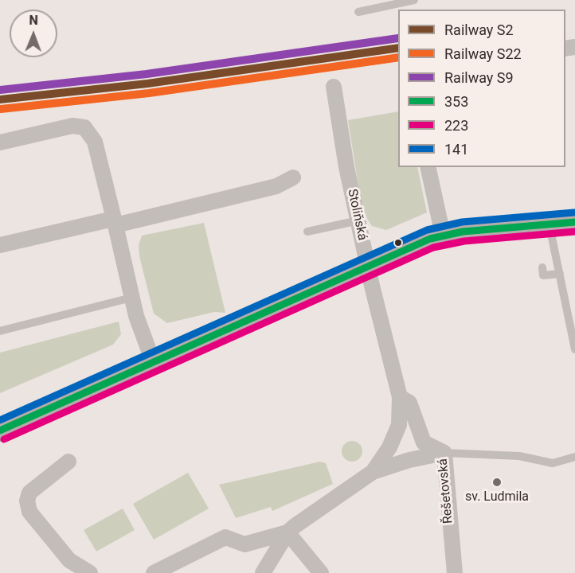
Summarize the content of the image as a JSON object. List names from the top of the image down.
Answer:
{
  "streets": {
    "street": ["Stoliňská", "Řešetovská"]
  },
  "crossings": [
    ["Stoliňská", "Řešetovská"]
  ],
  "places": ["sv. Ludmila"],
  "lines": [
    "rail line S9",
    "rail line S2",
    "rail line S22",
    "transit line 141",
    "transit line 353",
    "transit line 223"
  ],
  "legend": [
    "Railway S2",
    "Railway S22",
    "Railway S9",
    "353",
    "223",
    "141"
  ],
  "north": "top"
}
